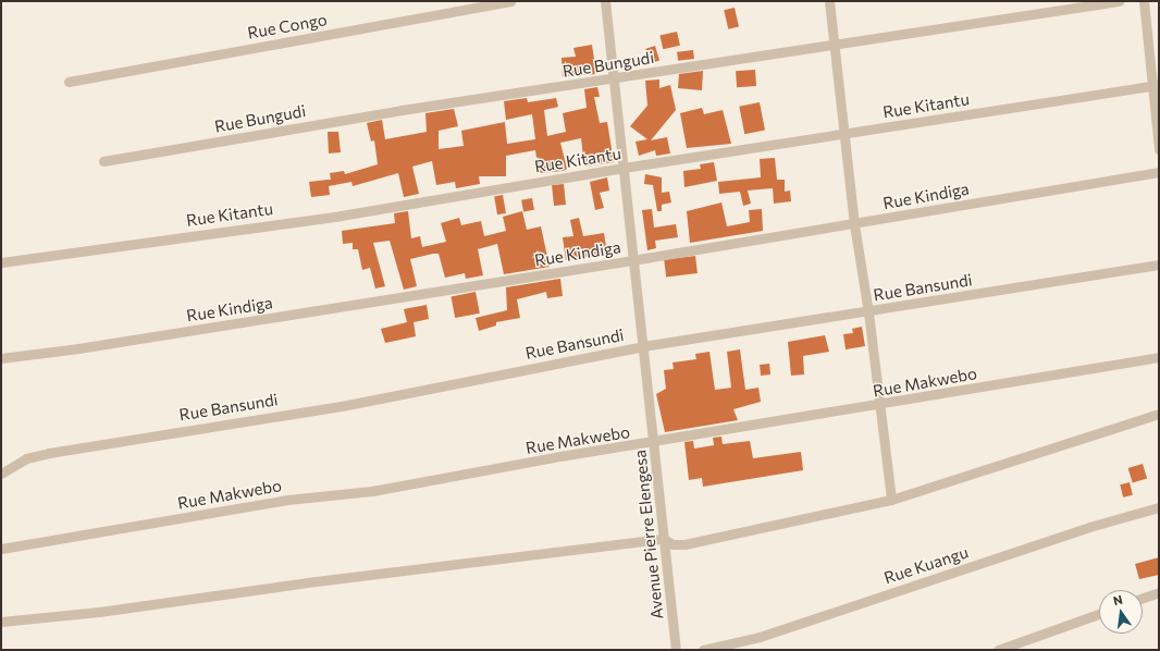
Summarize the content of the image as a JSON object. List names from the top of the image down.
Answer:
{
  "streets": {
    "street": [
      "Rue Congo",
      "Rue Bungudi",
      "Rue Kitantu",
      "Rue Kindiga",
      "Rue Bansundi",
      "Rue Makwebo",
      "Avenue Pierre Elengesa",
      "Rue Kuangu"
    ]
  },
  "crossings": [
    ["Rue Bungudi", "Avenue Pierre Elengesa"],
    ["Rue Kitantu", "Avenue Pierre Elengesa"],
    ["Rue Kindiga", "Avenue Pierre Elengesa"],
    ["Rue Bansundi", "Avenue Pierre Elengesa"],
    ["Rue Makwebo", "Avenue Pierre Elengesa"]
  ],
  "north": "top"
}
